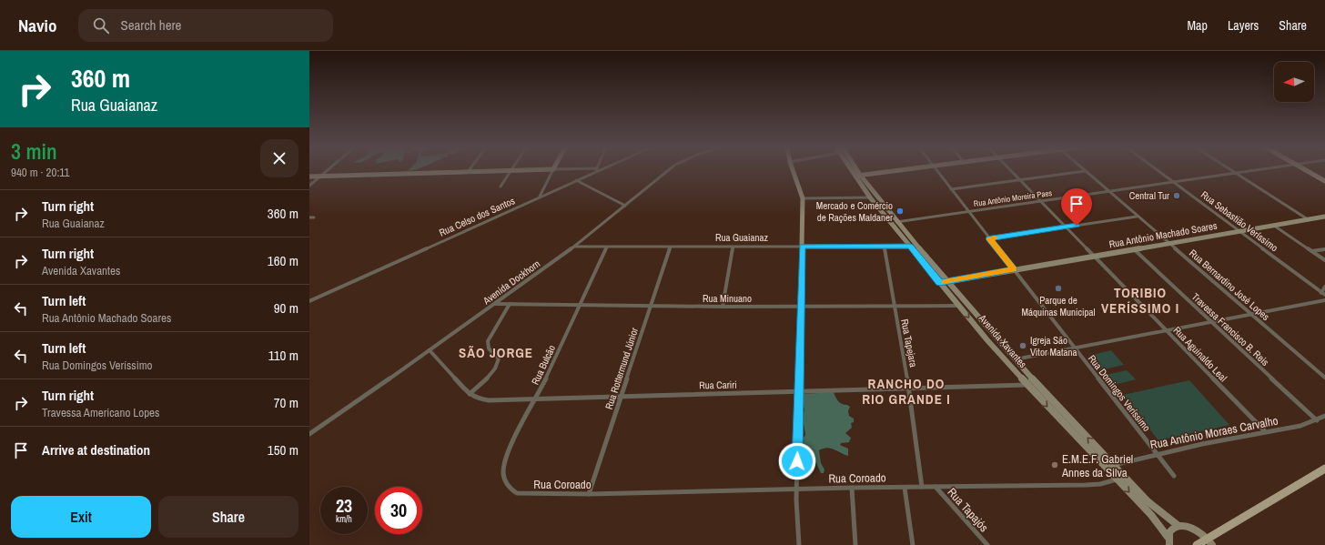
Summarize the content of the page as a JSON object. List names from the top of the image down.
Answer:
{
  "streets": {
    "street": [
      "Rua Antônio Moreira Paes",
      "Rua Celso dos Santos",
      "Rua Sebastião Veríssimo",
      "Rua Antônio Machado Soares",
      "Rua Guaianaz",
      "Avenida Dockhorn",
      "Rua Bernardino José Lopes",
      "Rua Minuano",
      "Travessa Francisco B. Reis",
      "Avenida Xavantes",
      "Rua Tapejara",
      "Rua Aguinaldo Leal",
      "Rua Bulcão",
      "Rua Rottermund Júnior",
      "Rua Cariri",
      "Rua Domingos Veríssimo",
      "Rua Antônio Moraes Carvalho",
      "Rua Coroado",
      "Rua Tapajós"
    ]
  },
  "crossings": [
    ["Rua Antônio Moreira Paes", "Rua Sebastião Veríssimo"],
    ["Rua Antônio Moreira Paes", "Rua Bernardino José Lopes"],
    ["Rua Antônio Moreira Paes", "Avenida Xavantes"],
    ["Rua Antônio Moreira Paes", "Rua Aguinaldo Leal"],
    ["Rua Antônio Moreira Paes", "Rua Domingos Veríssimo"],
    ["Rua Sebastião Veríssimo", "Rua Antônio Machado Soares"],
    ["Rua Antônio Machado Soares", "Rua Bernardino José Lopes"],
    ["Rua Antônio Machado Soares", "Travessa Francisco B. Reis"],
    ["Rua Antônio Machado Soares", "Avenida Xavantes"],
    ["Rua Antônio Machado Soares", "Rua Aguinaldo Leal"],
    ["Rua Antônio Machado Soares", "Rua Domingos Veríssimo"],
    ["Rua Guaianaz", "Avenida Dockhorn"],
    ["Rua Guaianaz", "Avenida Xavantes"],
    ["Rua Guaianaz", "Rua Tapejara"],
    ["Rua Guaianaz", "Rua Bulcão"],
    ["Rua Guaianaz", "Rua Rottermund Júnior"],
    ["Avenida Dockhorn", "Rua Minuano"],
    ["Avenida Dockhorn", "Rua Cariri"],
    ["Rua Minuano", "Avenida Xavantes"],
    ["Rua Minuano", "Rua Tapejara"],
    ["Rua Minuano", "Rua Bulcão"],
    ["Rua Minuano", "Rua Rottermund Júnior"],
    ["Travessa Francisco B. Reis", "Rua Antônio Moraes Carvalho"],
    ["Avenida Xavantes", "Rua Cariri"],
    ["Avenida Xavantes", "Rua Antônio Moraes Carvalho"],
    ["Avenida Xavantes", "Rua Coroado"],
    ["Rua Tapejara", "Rua Cariri"],
    ["Rua Tapejara", "Rua Coroado"],
    ["Rua Aguinaldo Leal", "Rua Antônio Moraes Carvalho"],
    ["Rua Bulcão", "Rua Cariri"],
    ["Rua Bulcão", "Rua Coroado"],
    ["Rua Rottermund Júnior", "Rua Cariri"],
    ["Rua Rottermund Júnior", "Rua Coroado"],
    ["Rua Domingos Veríssimo", "Rua Antônio Moraes Carvalho"],
    ["Rua Coroado", "Rua Tapajós"]
  ],
  "districts": ["TORIBIO VERÍSSIMO I", "SÃO JORGE", "RANCHO DO RIO GRANDE I"],
  "places": [
    "Central Tur",
    "Mercado e Comércio de Rações Maldaner",
    "Parque de Máquinas Municipal",
    "Igreja São Vitor Matana",
    "E.M.E.F. Gabriel Annes da Silva"
  ],
  "north": "left",
  "page": {
    "header": "Navio",
    "search": "Search here",
    "nav": ["Map", "Layers", "Share"],
    "turn": ["360 m", "Rua Guaianaz"],
    "heading": ["3 min", "940 m · 20:11"],
    "list": [
      {
        "name": "Turn right",
        "note": "Rua Guaianaz",
        "value": "360 m"
      },
      {
        "name": "Turn right",
        "note": "Avenida Xavantes",
        "value": "160 m"
      },
      {
        "name": "Turn left",
        "note": "Rua Antônio Machado Soares",
        "value": "90 m"
      },
      {
        "name": "Turn left",
        "note": "Rua Domingos Veríssimo",
        "value": "110 m"
      },
      {
        "name": "Turn right",
        "note": "Travessa Americano Lopes",
        "value": "70 m"
      },
      {
        "name": "Arrive at destination",
        "value": "150 m"
      }
    ],
    "speed": "23 km/h",
    "limit": "30",
    "buttons": ["Exit", "Share"]
  }
}
